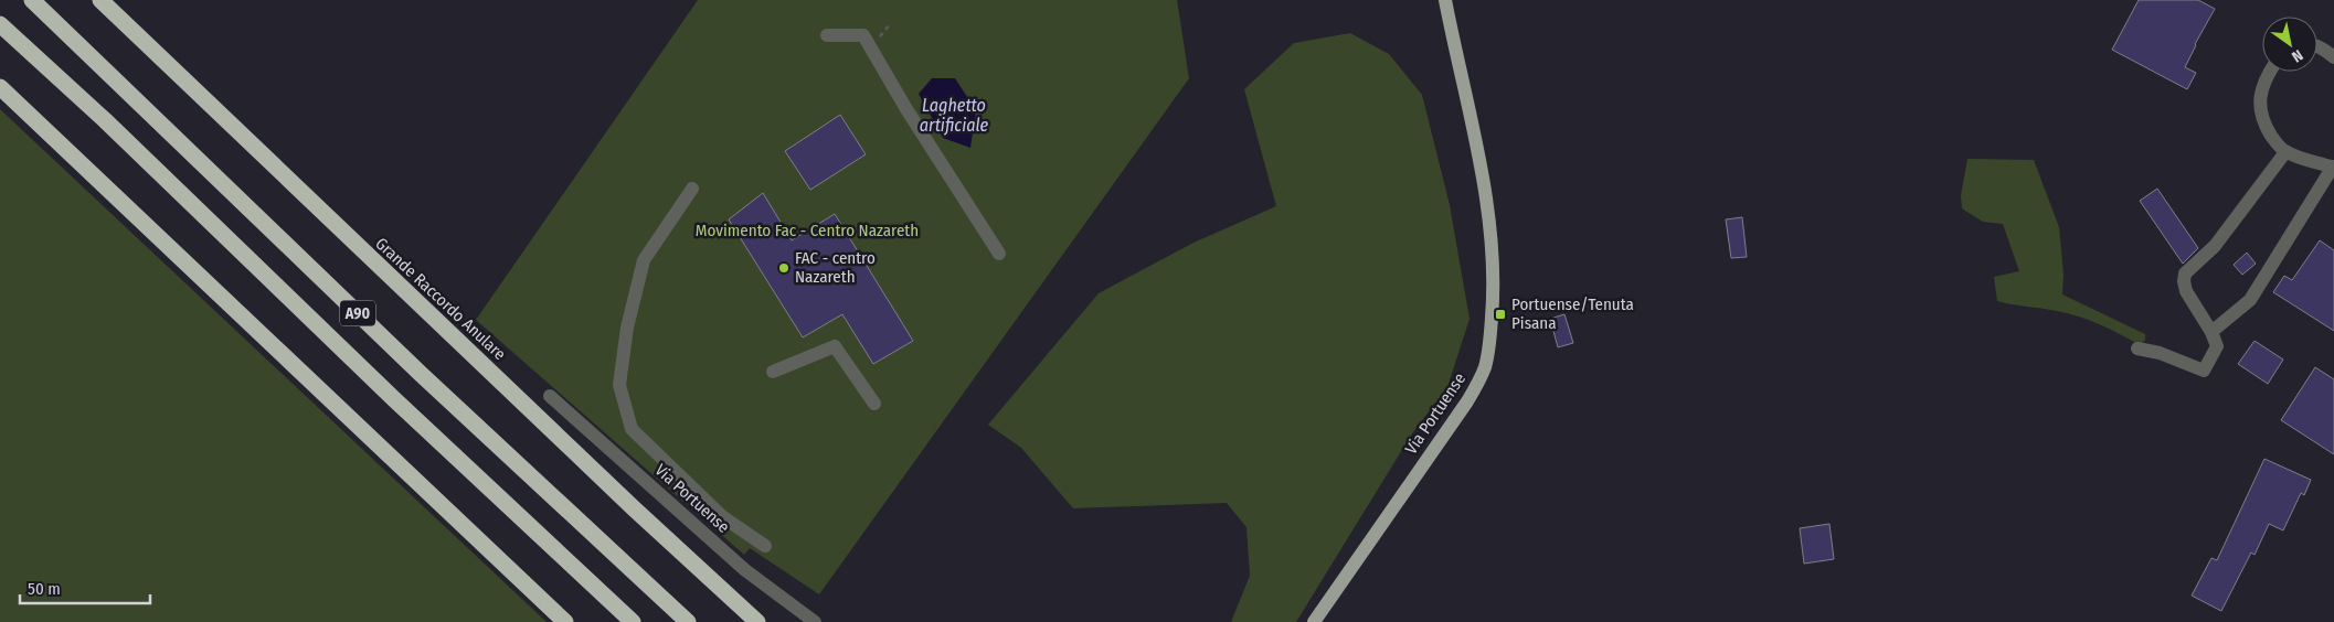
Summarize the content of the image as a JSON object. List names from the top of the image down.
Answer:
{
  "streets": {
    "highway": ["Grande Raccordo Anulare", "A90"],
    "main road": ["Via Portuense"]
  },
  "water": ["Laghetto artificiale"],
  "parks": ["Movimento Fac - Centro Nazareth"],
  "places": {
    "other": ["FAC - centro Nazareth"],
    "transit": ["Portuense/Tenuta Pisana"]
  },
  "scale_bar": "50 m",
  "north": "bottom right"
}
